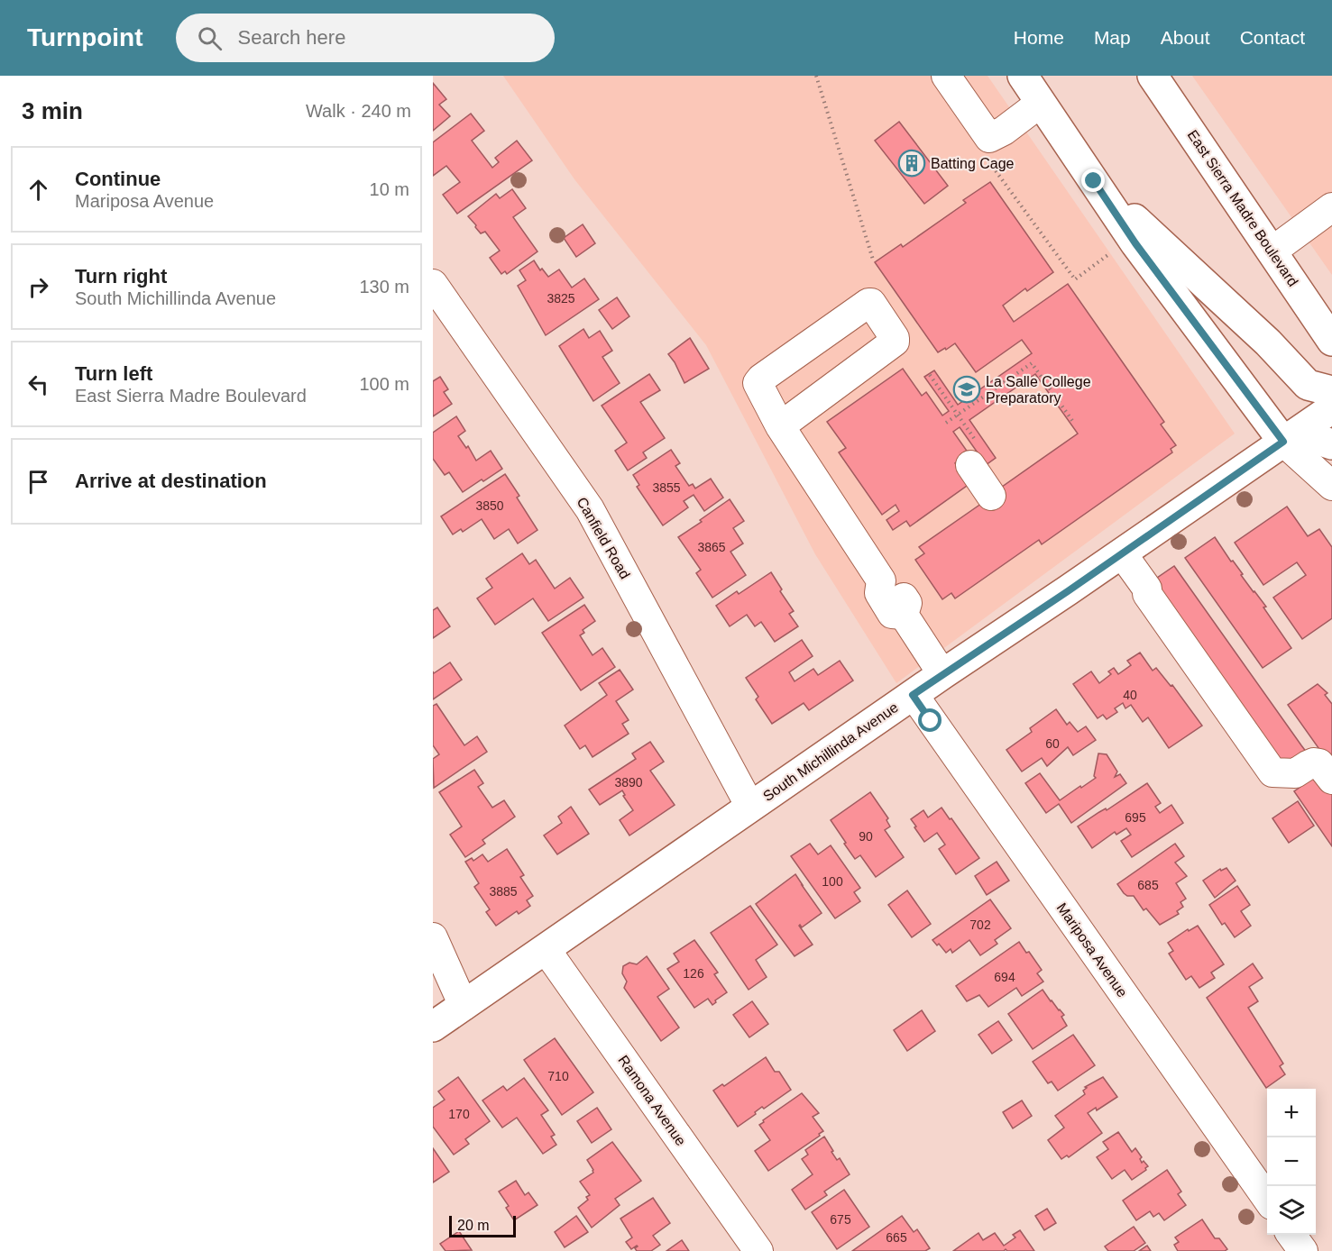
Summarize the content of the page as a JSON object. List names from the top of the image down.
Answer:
{
  "streets": {
    "main road": ["East Sierra Madre Boulevard", "South Michillinda Avenue"],
    "street": ["Canfield Road", "Mariposa Avenue", "Ramona Avenue"]
  },
  "crossings": [
    ["Canfield Road", "South Michillinda Avenue"],
    ["South Michillinda Avenue", "Mariposa Avenue"],
    ["South Michillinda Avenue", "Ramona Avenue"]
  ],
  "places": {
    "building": ["Batting Cage"],
    "school or university": ["La Salle College Preparatory"]
  },
  "house_numbers": [
    "3825",
    "3855",
    "3850",
    "3865",
    "40",
    "60",
    "3890",
    "695",
    "90",
    "100",
    "685",
    "3885",
    "702",
    "126",
    "694",
    "710",
    "170",
    "675",
    "665"
  ],
  "scale_bar": "20 m",
  "page": {
    "header": "Turnpoint",
    "search": "Search here",
    "nav": [
      "Home",
      "Map",
      "About",
      "Contact"
    ],
    "heading": ["3 min", "Walk · 240 m"],
    "list": [
      ["Continue", "Mariposa Avenue", "10 m"],
      ["Turn right", "South Michillinda Avenue", "130 m"],
      ["Turn left", "East Sierra Madre Boulevard", "100 m"],
      "Arrive at destination"
    ],
    "map_buttons": ["+", "−"],
    "scale": "20 m"
  }
}
